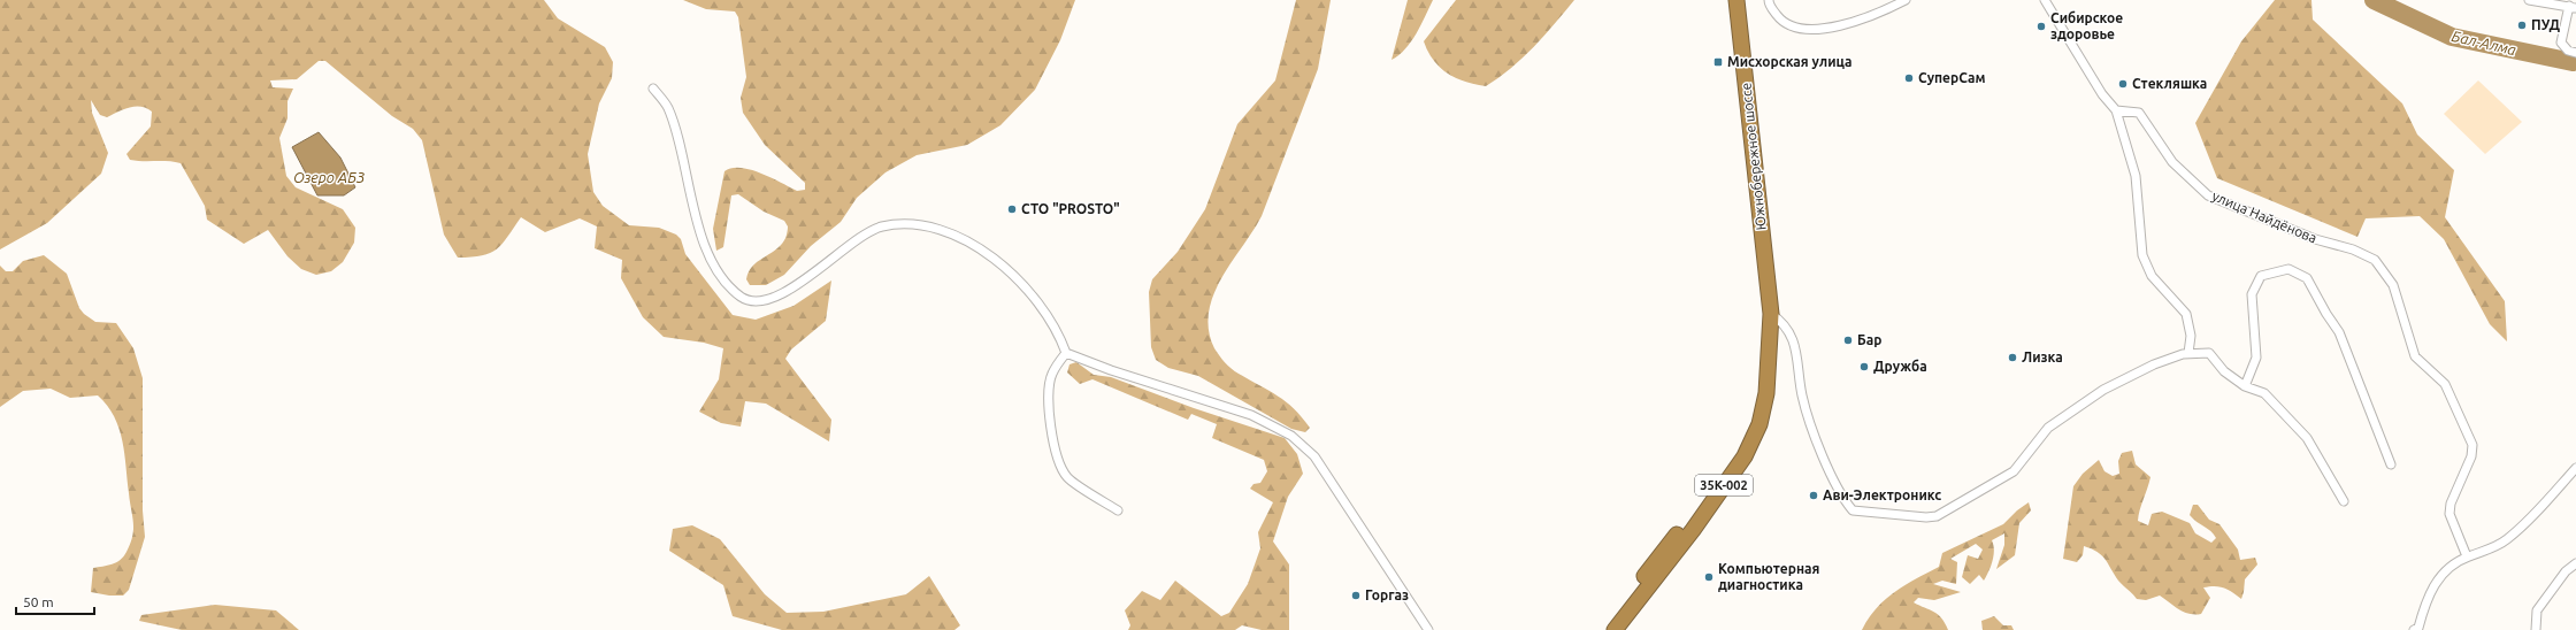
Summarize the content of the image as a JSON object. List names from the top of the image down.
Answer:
{
  "streets": {
    "highway": ["Южнобережное шоссе", "35К-002"],
    "street": ["улица Найдёнова"]
  },
  "water": ["Бал-Алма", "Озеро АБЗ"],
  "places": {
    "other": [
      "ПУД",
      "Сибирское здоровье",
      "СуперСам",
      "Стекляшка",
      "СТО \"PROSTO\"",
      "Бар",
      "Лизка",
      "Дружба",
      "Ави-Электроникс",
      "Компьютерная диагностика",
      "Горгаз"
    ],
    "transit": ["Мисхорская улица"]
  },
  "scale_bar": "50 m"
}
